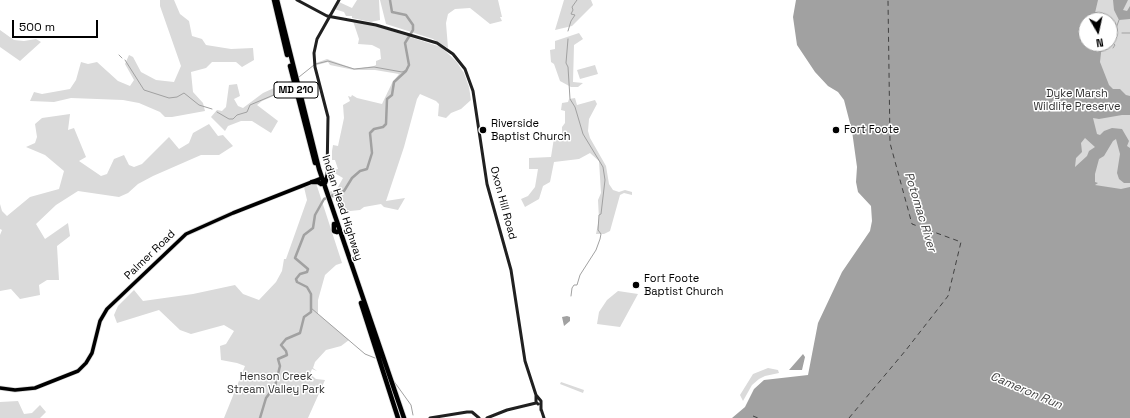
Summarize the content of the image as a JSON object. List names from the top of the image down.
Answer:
{
  "streets": {
    "highway": ["MD 210", "Indian Head Highway"],
    "main road": ["Oxon Hill Road", "Palmer Road"]
  },
  "water": ["Potomac River", "Cameron Run"],
  "parks": ["Dyke Marsh Wildlife Preserve", "Henson Creek Stream Valley Park"],
  "places": ["Riverside Baptist Church", "Fort Foote", "Fort Foote Baptist Church"],
  "scale_bar": "500 m",
  "north": "bottom"
}
